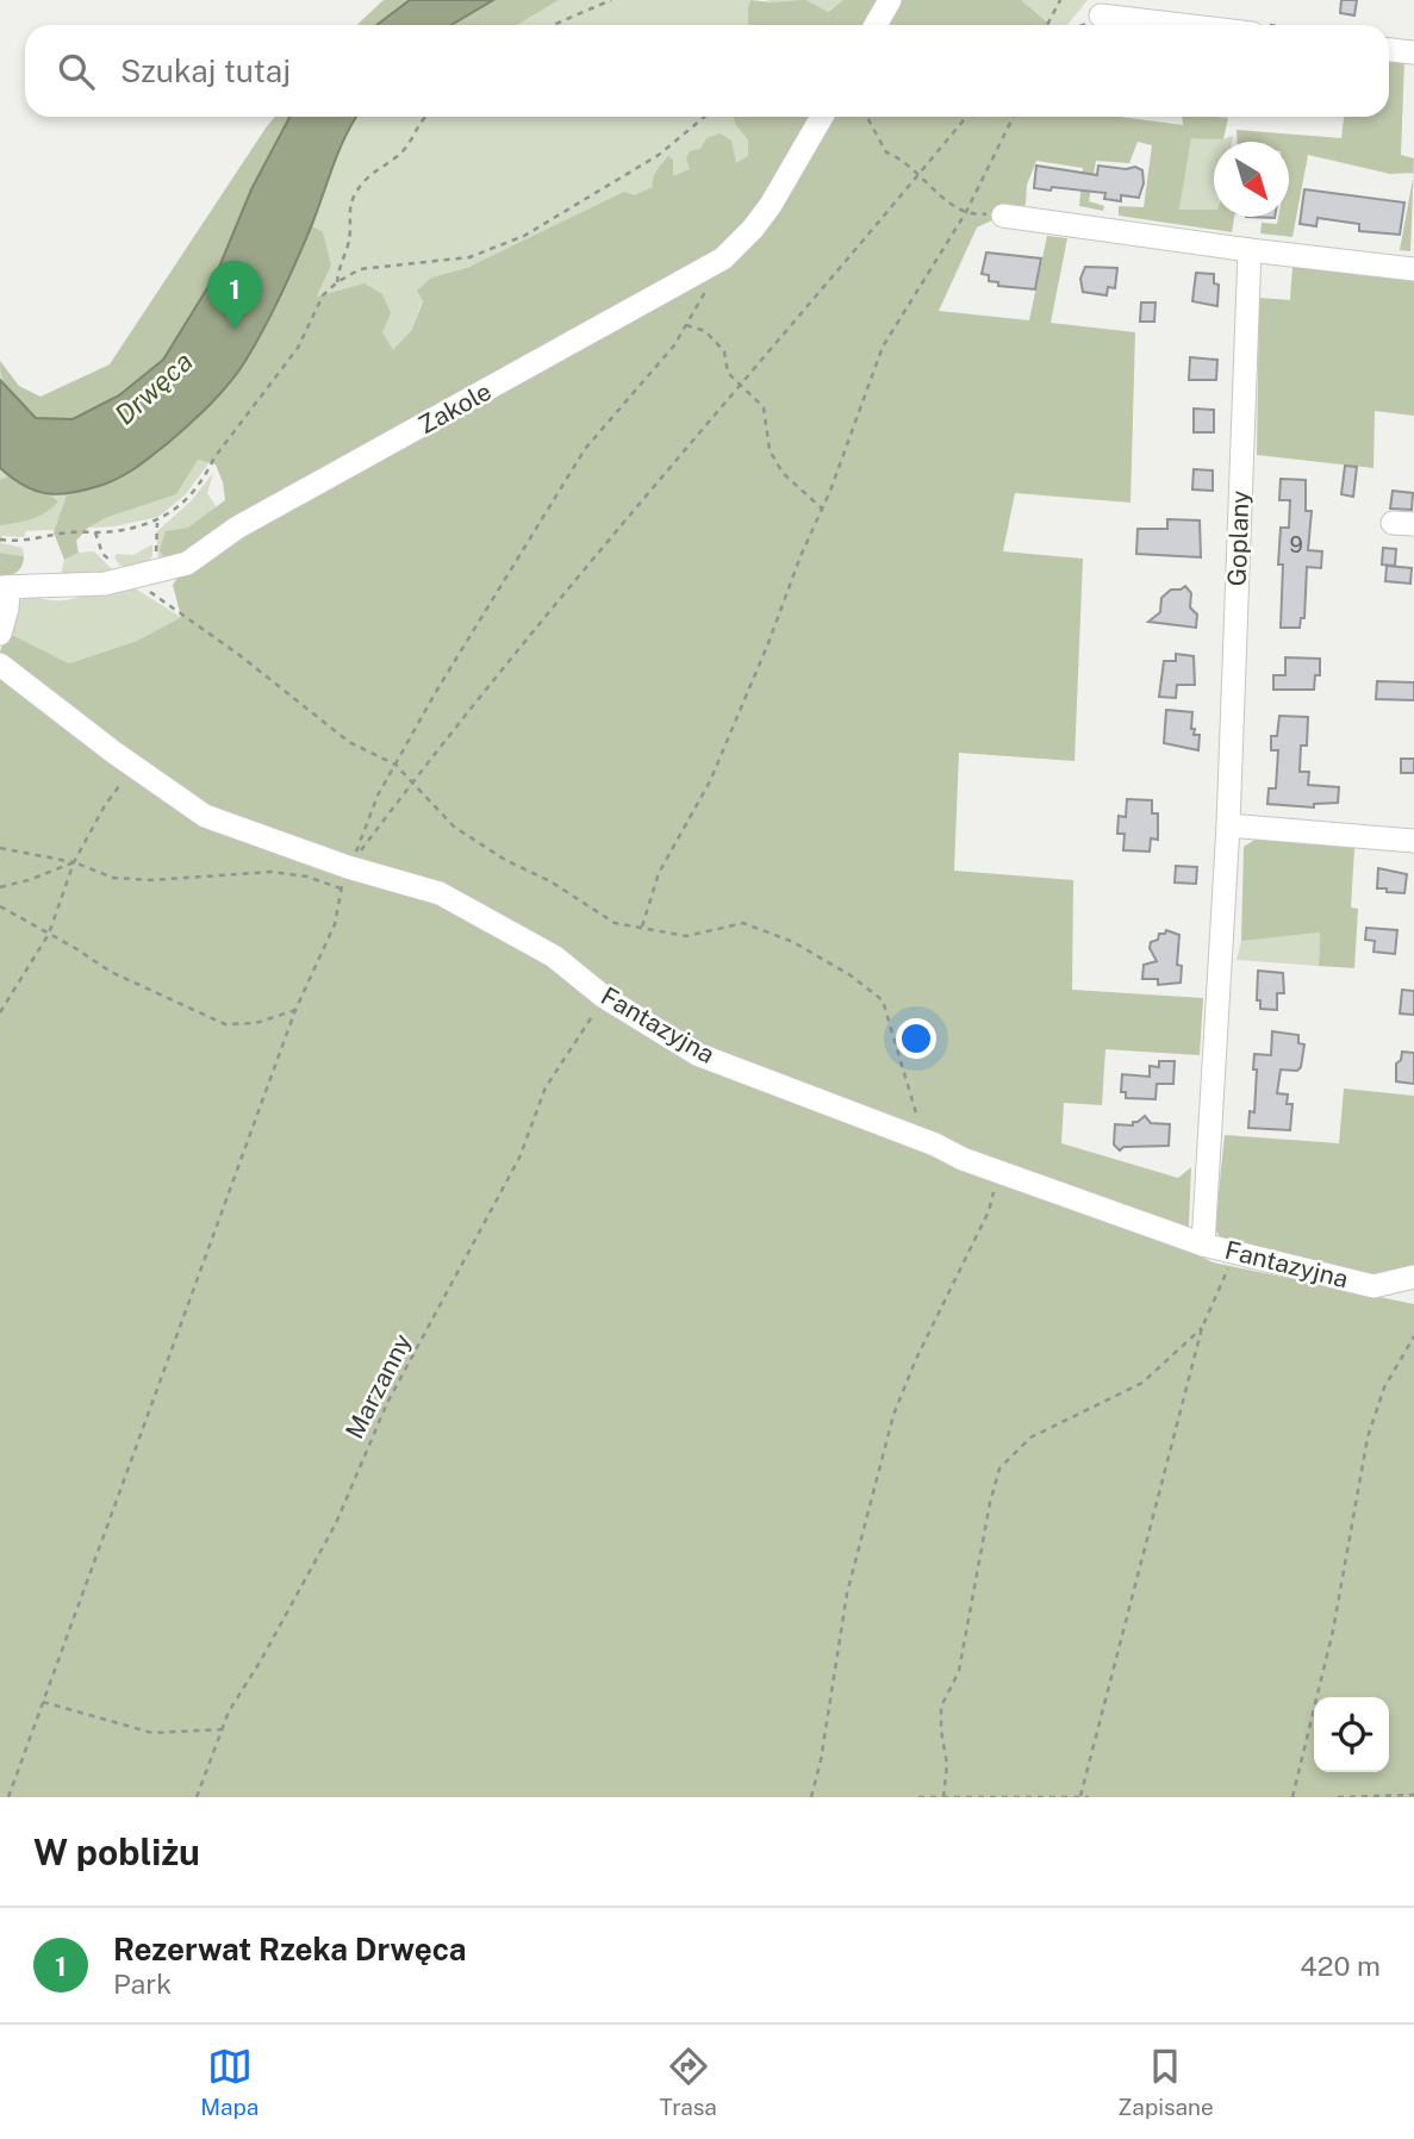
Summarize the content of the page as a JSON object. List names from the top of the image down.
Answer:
{
  "streets": {
    "street": ["Zakole", "Goplany", "Fantazyjna"],
    "path": ["Marzanny"]
  },
  "crossings": [
    ["Goplany", "Fantazyjna"],
    ["Fantazyjna", "Marzanny"]
  ],
  "water": ["Drwęca"],
  "house_numbers": ["9"],
  "north": "bottom right",
  "page": {
    "search": "Szukaj tutaj",
    "pins": "1",
    "heading": "W pobliżu",
    "list": [
      {
        "mark": "1",
        "name": "Rezerwat Rzeka Drwęca",
        "note": "Park",
        "value": "420 m"
      }
    ],
    "nav": ["Mapa", "Trasa", "Zapisane"]
  }
}
